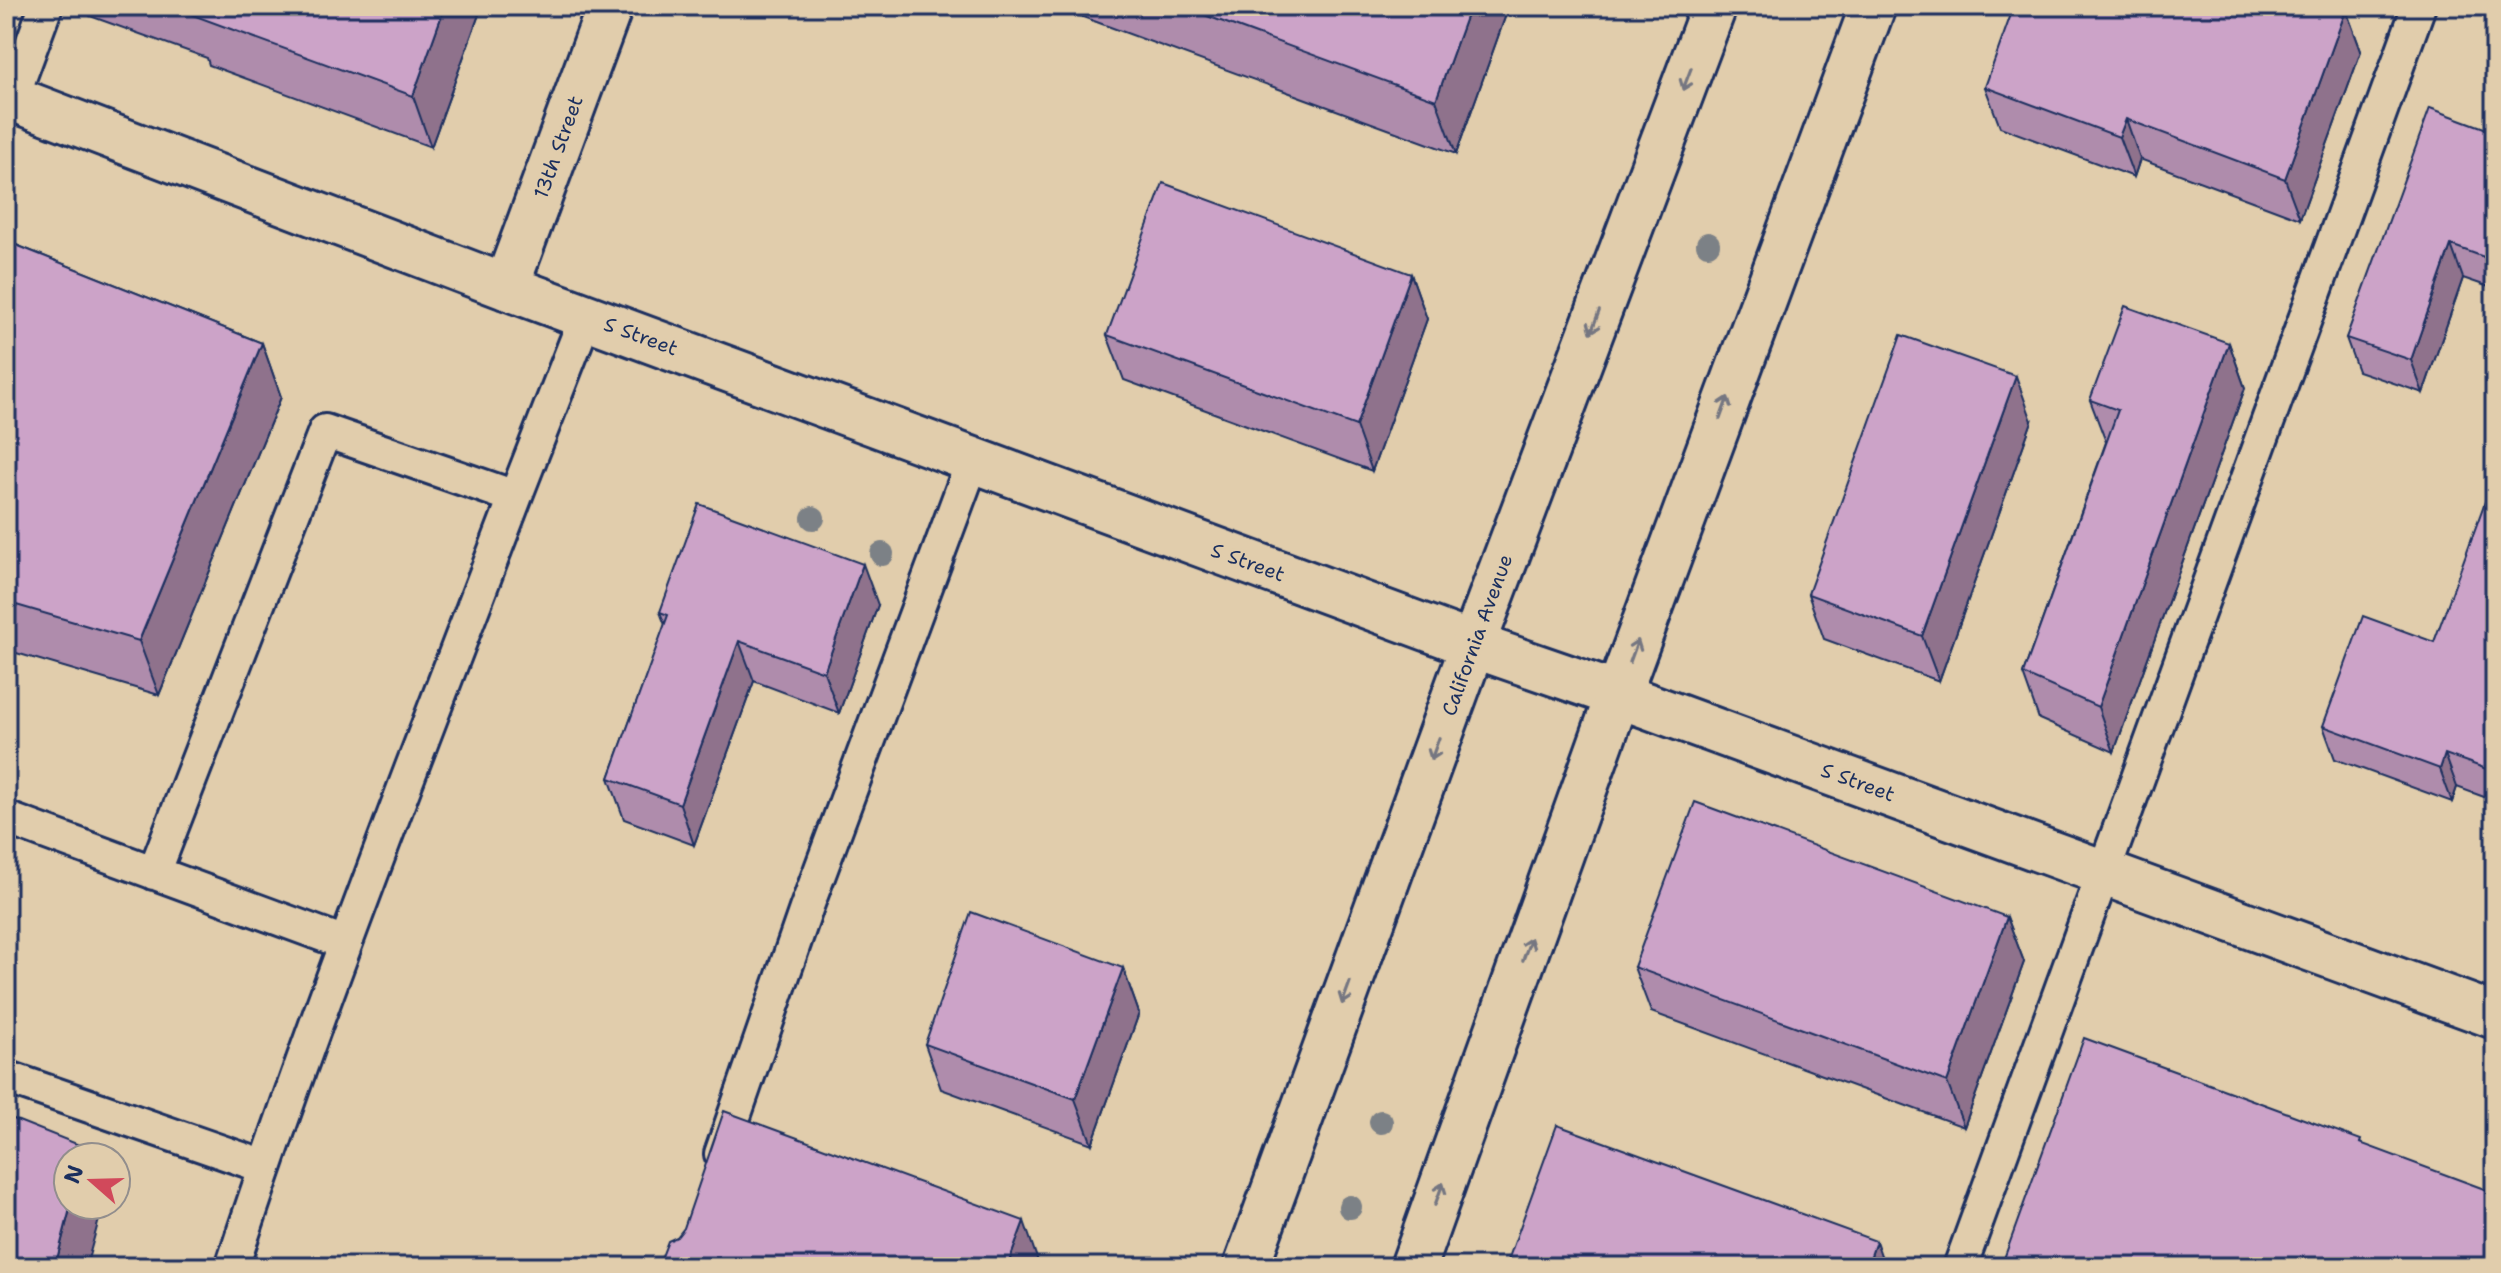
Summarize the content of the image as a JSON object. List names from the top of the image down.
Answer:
{
  "streets": {
    "street": ["13th Street", "S Street", "California Avenue"]
  },
  "crossings": [
    ["13th Street", "S Street"],
    ["S Street", "California Avenue"]
  ],
  "north": "left"
}
